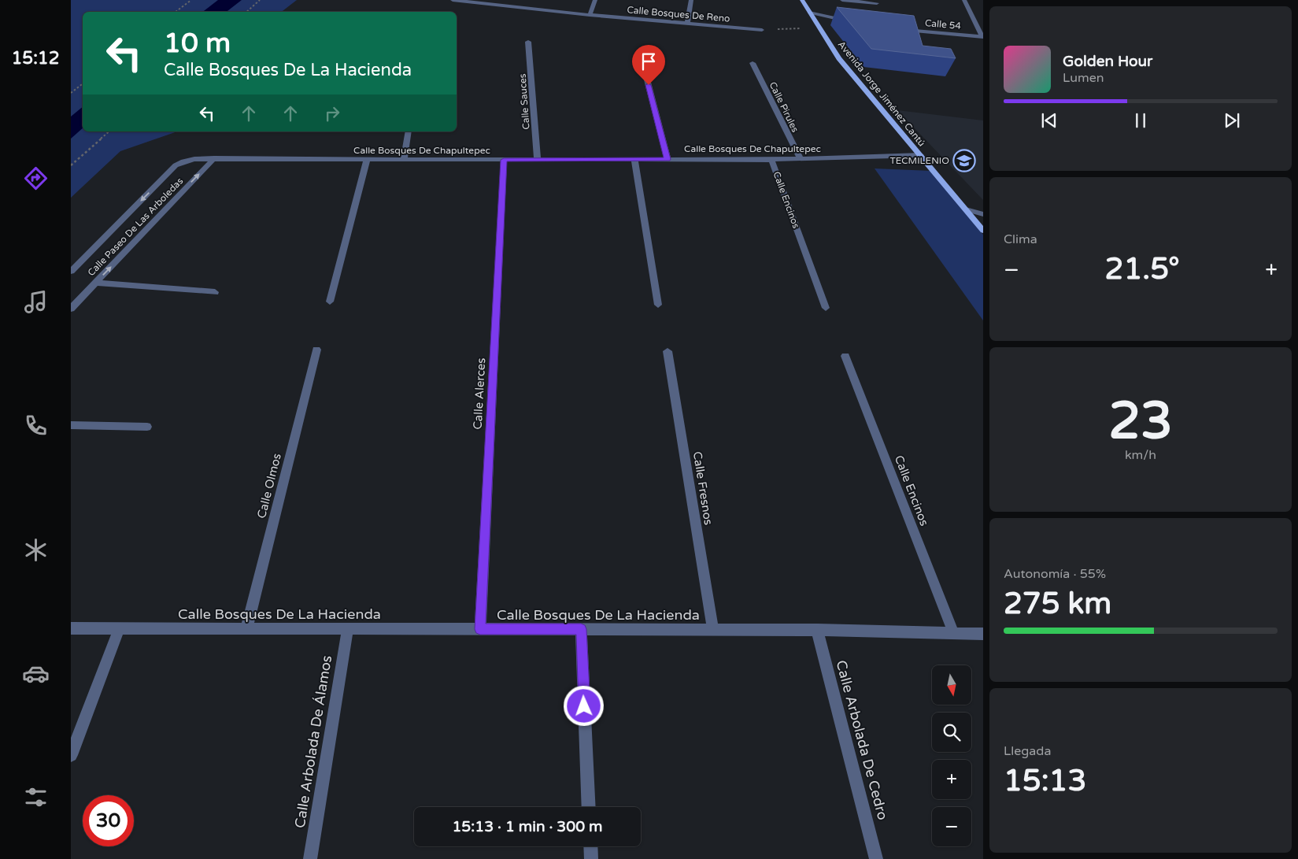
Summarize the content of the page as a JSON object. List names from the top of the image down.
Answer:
{
  "streets": {
    "main road": ["Avenida Jorge Jiménez Cantú"],
    "street": [
      "Calle Bosques De Reno",
      "Calle 54",
      "Calle Sauces",
      "Calle Pirules",
      "Calle Bosques De Chapultepec",
      "Calle Encinos",
      "Calle Paseo De Las Arboledas",
      "Calle Alerces",
      "Calle Olmos",
      "Calle Fresnos",
      "Calle Bosques De La Hacienda",
      "Calle Arbolada De Cedro",
      "Calle Arbolada De Álamos"
    ]
  },
  "crossings": [
    ["Avenida Jorge Jiménez Cantú", "Calle Bosques De Chapultepec"],
    ["Calle Sauces", "Calle Bosques De Chapultepec"],
    ["Calle Pirules", "Calle Bosques De Chapultepec"],
    ["Calle Bosques De Chapultepec", "Calle Encinos"],
    ["Calle Bosques De Chapultepec", "Calle Paseo De Las Arboledas"],
    ["Calle Bosques De Chapultepec", "Calle Alerces"],
    ["Calle Encinos", "Calle Bosques De La Hacienda"],
    ["Calle Alerces", "Calle Bosques De La Hacienda"],
    ["Calle Olmos", "Calle Bosques De La Hacienda"],
    ["Calle Fresnos", "Calle Bosques De La Hacienda"],
    ["Calle Bosques De La Hacienda", "Calle Arbolada De Cedro"],
    ["Calle Bosques De La Hacienda", "Calle Arbolada De Álamos"]
  ],
  "places": {
    "school or university": ["TECMILENIO"]
  },
  "north": "bottom",
  "page": {
    "tabs": "15:12",
    "turn": ["10 m", "Calle Bosques De La Hacienda"],
    "song": ["Golden Hour", "Lumen"],
    "tile": [
      "Clima",
      ["23", "km/h"],
      ["Autonomía · 55%", "275 km"],
      ["Llegada", "15:13"]
    ],
    "heat": ["−", "21.5°", "+"],
    "map_buttons": ["+", "−"],
    "limit": "30",
    "trip": "15:13 · 1 min · 300 m"
  }
}
